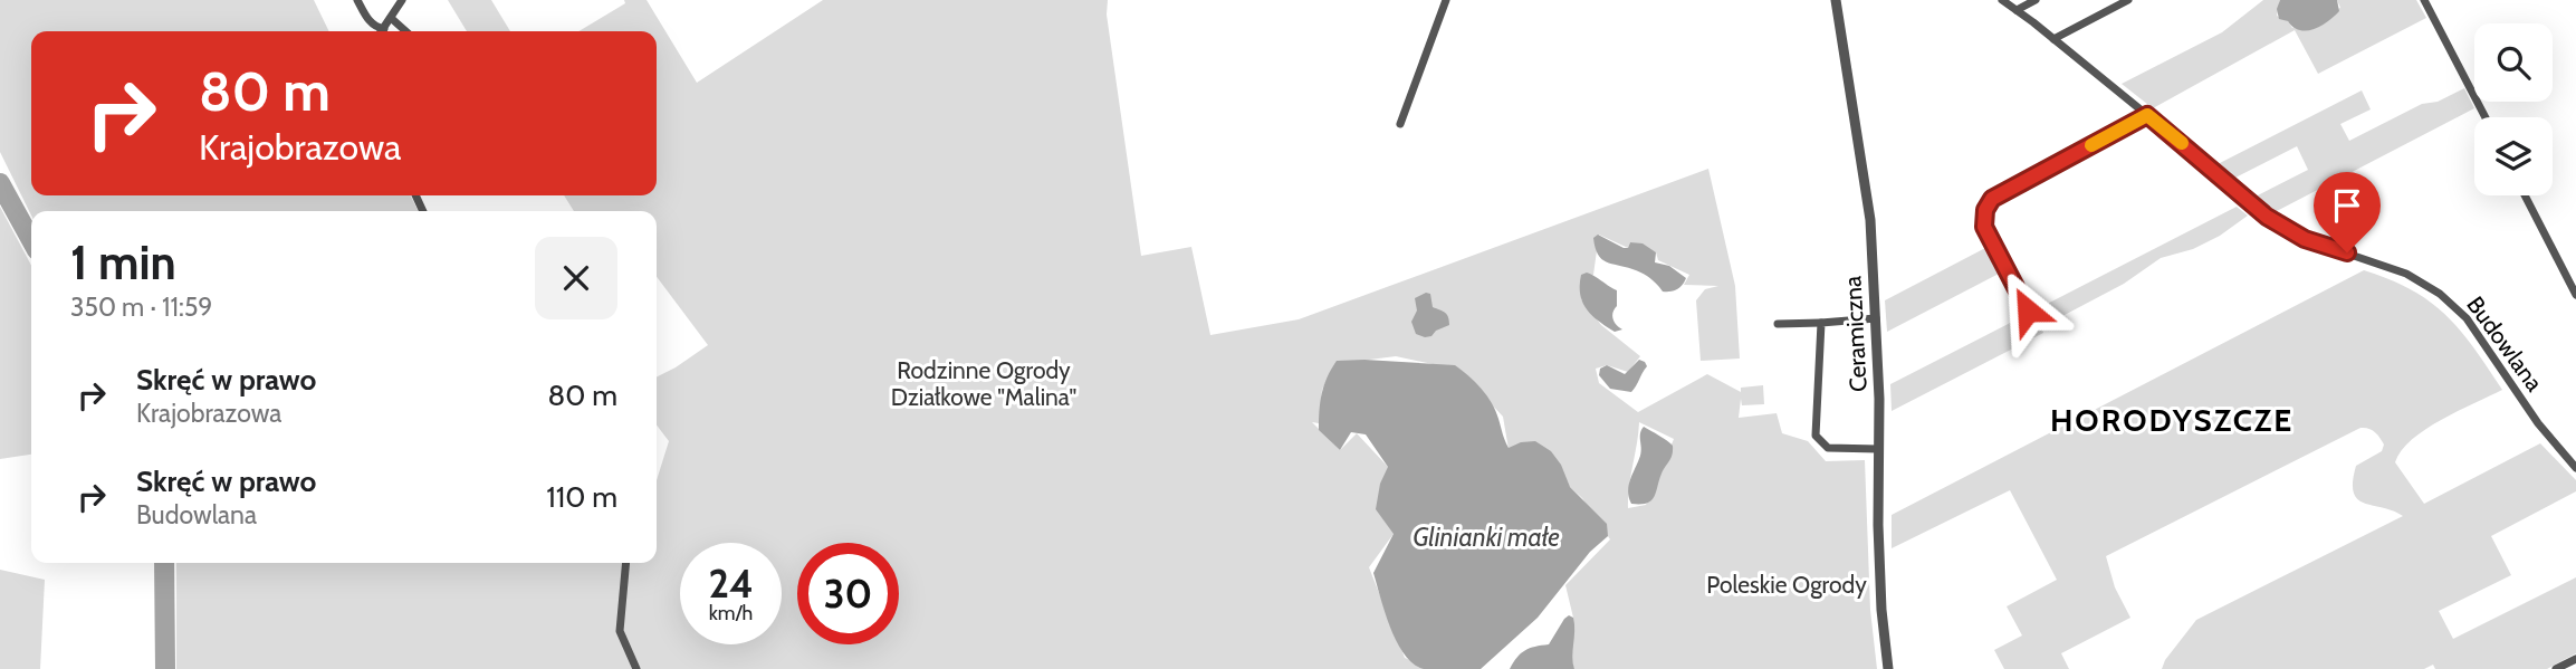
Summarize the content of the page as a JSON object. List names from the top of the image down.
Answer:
{
  "streets": {
    "street": ["Ceramiczna", "Budowlana"]
  },
  "districts": ["HORODYSZCZE"],
  "water": ["Glinianki małe"],
  "parks": ["Rodzinne Ogrody Działkowe \"Malina\"", "Poleskie Ogrody"],
  "page": {
    "turn": ["80 m", "Krajobrazowa"],
    "heading": ["1 min", "350 m · 11:59"],
    "list": [
      {
        "name": "Skręć w prawo",
        "note": "Krajobrazowa",
        "value": "80 m"
      },
      {
        "name": "Skręć w prawo",
        "note": "Budowlana",
        "value": "110 m"
      }
    ],
    "speed": "24 km/h",
    "limit": "30"
  }
}
